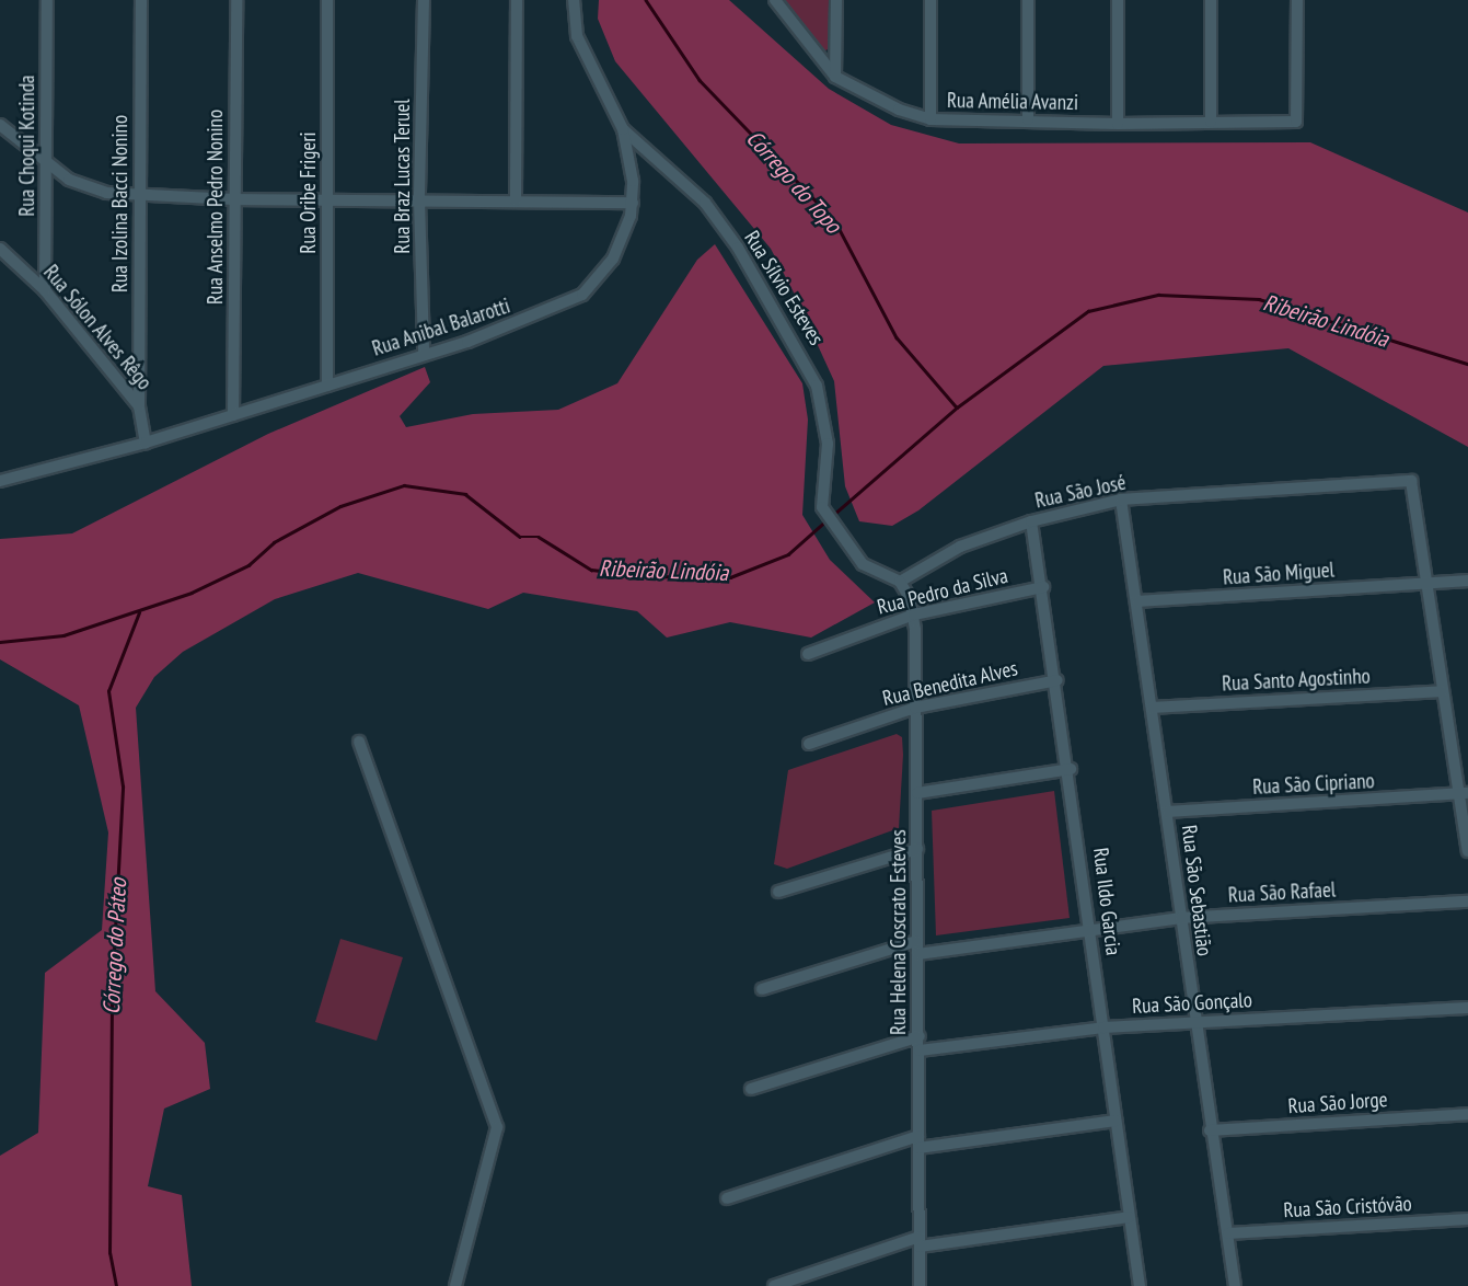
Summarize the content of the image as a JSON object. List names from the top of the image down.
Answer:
{
  "streets": {
    "street": [
      "Rua Amélia Avanzi",
      "Rua Choqui Kotinda",
      "Rua Braz Lucas Teruel",
      "Rua Oribe Frigeri",
      "Rua Izolina Bacci Nonino",
      "Rua Anselmo Pedro Nonino",
      "Rua Sílvio Esteves",
      "Rua Sólon Alves Rêgo",
      "Rua Anibal Balarotti",
      "Rua São José",
      "Rua São Miguel",
      "Rua Pedro da Silva",
      "Rua Santo Agostinho",
      "Rua Benedita Alves",
      "Rua São Cipriano",
      "Rua São Sebastião",
      "Rua São Rafael",
      "Rua Ildo Garcia",
      "Rua Helena Coscrato Esteves",
      "Rua São Gonçalo",
      "Rua São Jorge",
      "Rua São Cristóvão"
    ]
  },
  "crossings": [
    ["Rua Choqui Kotinda", "Rua Sólon Alves Rêgo"],
    ["Rua Braz Lucas Teruel", "Rua Anibal Balarotti"],
    ["Rua Oribe Frigeri", "Rua Anibal Balarotti"],
    ["Rua Izolina Bacci Nonino", "Rua Sólon Alves Rêgo"],
    ["Rua Anselmo Pedro Nonino", "Rua Anibal Balarotti"],
    ["Rua Sílvio Esteves", "Rua Anibal Balarotti"],
    ["Rua Sílvio Esteves", "Rua São José"],
    ["Rua Sílvio Esteves", "Rua Helena Coscrato Esteves"],
    ["Rua Sólon Alves Rêgo", "Rua Anibal Balarotti"],
    ["Rua São José", "Rua São Miguel"],
    ["Rua São José", "Rua São Sebastião"],
    ["Rua São José", "Rua Ildo Garcia"],
    ["Rua São José", "Rua Helena Coscrato Esteves"],
    ["Rua São Miguel", "Rua São Sebastião"],
    ["Rua Pedro da Silva", "Rua Ildo Garcia"],
    ["Rua Pedro da Silva", "Rua Helena Coscrato Esteves"],
    ["Rua Santo Agostinho", "Rua São Sebastião"],
    ["Rua Benedita Alves", "Rua Ildo Garcia"],
    ["Rua Benedita Alves", "Rua Helena Coscrato Esteves"],
    ["Rua São Cipriano", "Rua São Sebastião"],
    ["Rua São Sebastião", "Rua São Rafael"],
    ["Rua São Sebastião", "Rua São Gonçalo"],
    ["Rua São Sebastião", "Rua São Jorge"],
    ["Rua São Sebastião", "Rua São Cristóvão"],
    ["Rua São Rafael", "Rua Ildo Garcia"],
    ["Rua São Rafael", "Rua Helena Coscrato Esteves"],
    ["Rua Ildo Garcia", "Rua São Gonçalo"],
    ["Rua Helena Coscrato Esteves", "Rua São Gonçalo"]
  ],
  "water": ["Córrego do Topo", "Ribeirão Lindóia", "Córrego do Páteo"]
}
